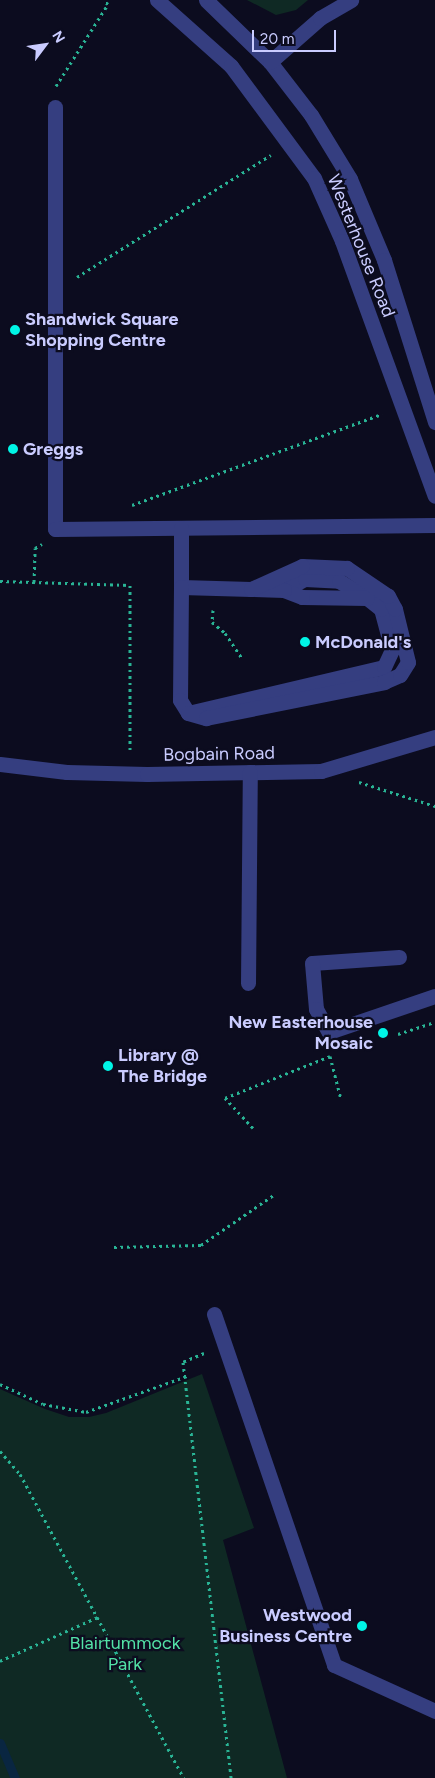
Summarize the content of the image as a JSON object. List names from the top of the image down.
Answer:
{
  "streets": {
    "street": ["Westerhouse Road", "Bogbain Road"]
  },
  "parks": ["Blairtummock Park"],
  "places": [
    "Shandwick Square Shopping Centre",
    "Greggs",
    "McDonald's",
    "New Easterhouse Mosaic",
    "Library @ The Bridge",
    "Westwood Business Centre"
  ],
  "scale_bar": "20 m",
  "north": "top right"
}
